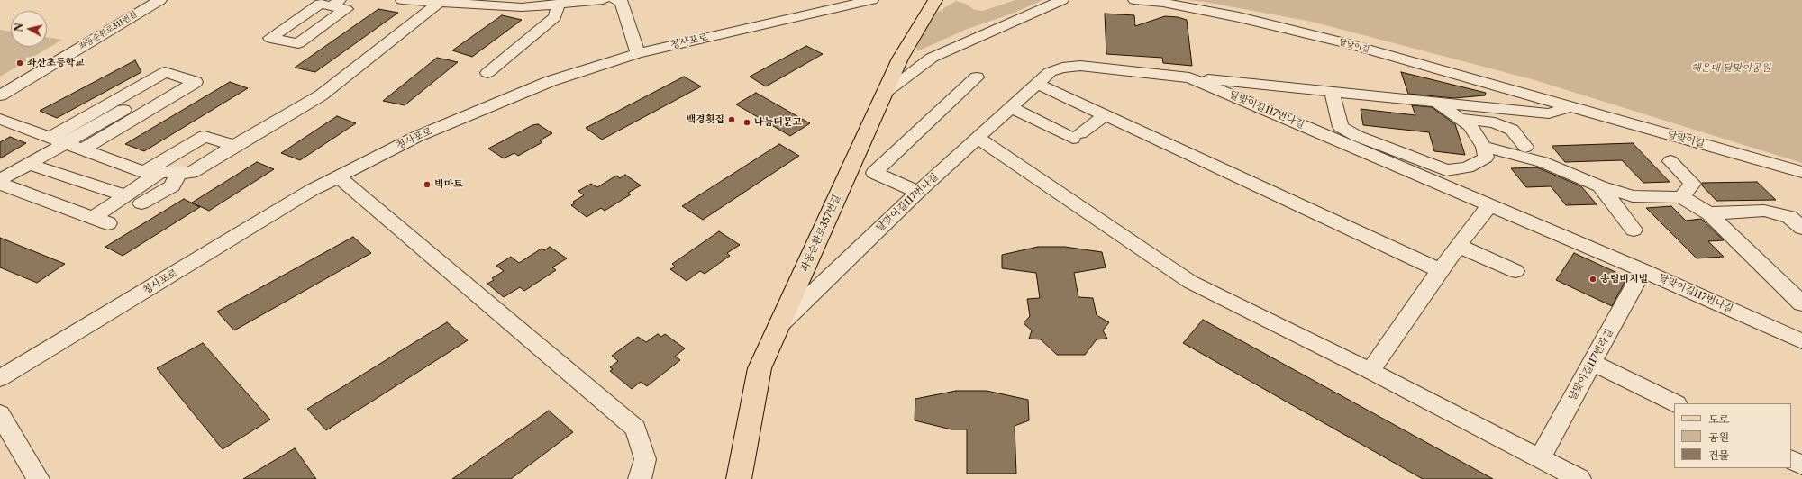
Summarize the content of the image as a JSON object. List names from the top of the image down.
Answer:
{
  "streets": {
    "main road": ["좌동순환로357번길"],
    "street": [
      "좌동순환로311번길",
      "청사포로",
      "달맞이길",
      "달맞이길117번나길",
      "달맞이길117번라길"
    ]
  },
  "crossings": [
    ["달맞이길117번나길", "좌동순환로357번길"],
    ["달맞이길117번나길", "달맞이길117번라길"]
  ],
  "parks": ["해운대 달맞이공원"],
  "places": [
    "좌산초등학교",
    "백경횟집",
    "나눔터문고",
    "빅마트",
    "송림비치빌"
  ],
  "legend": ["도로", "공원", "건물"],
  "north": "left"
}
